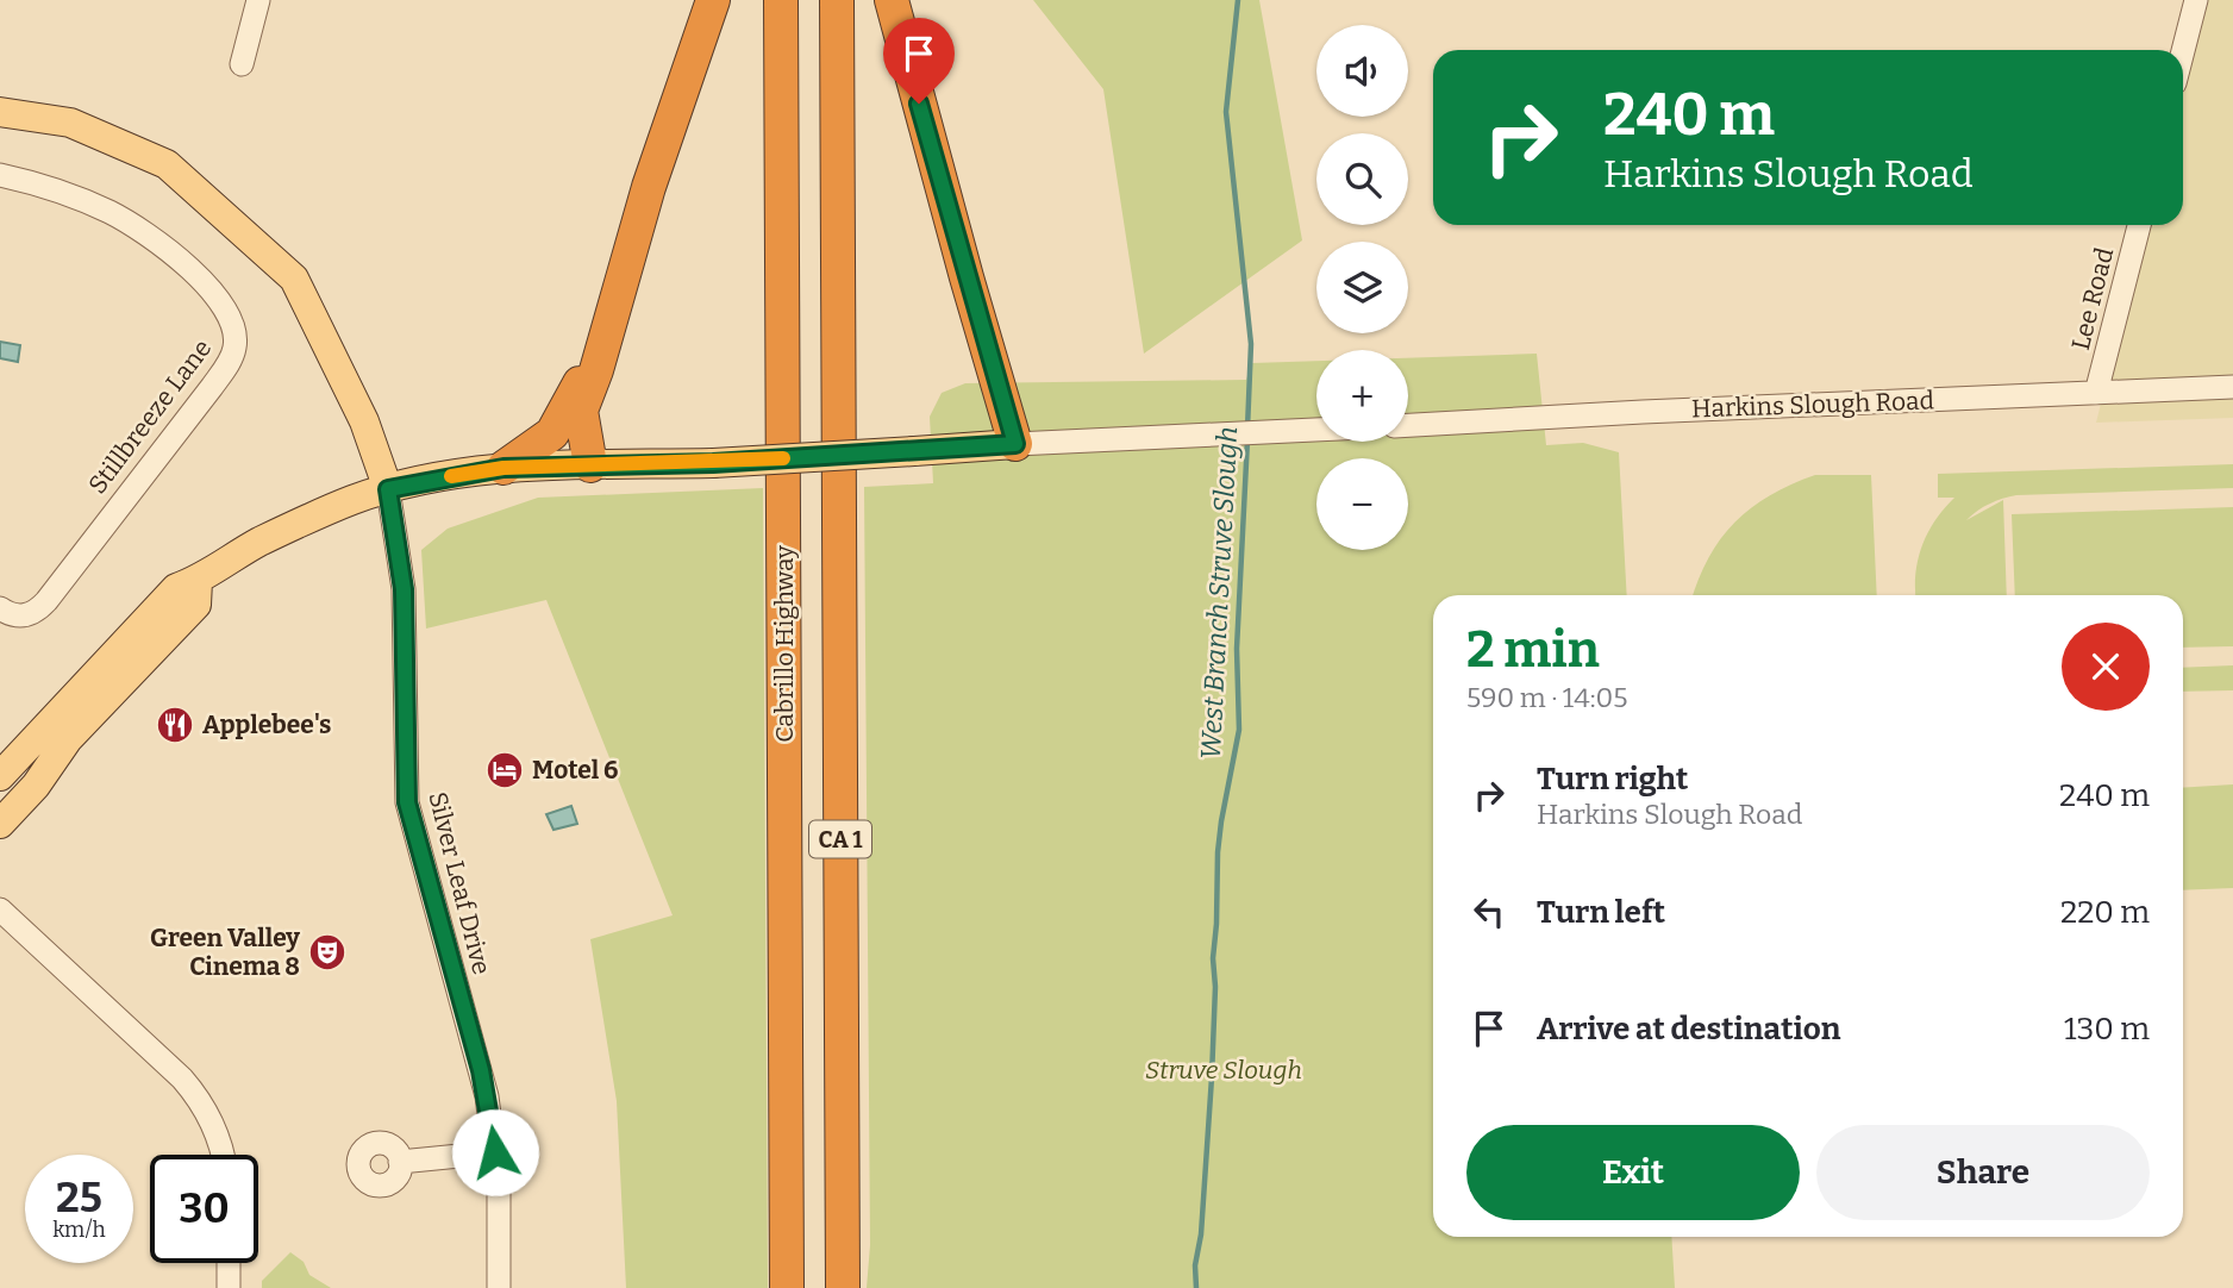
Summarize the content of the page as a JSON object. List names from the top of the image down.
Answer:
{
  "streets": {
    "highway": ["Cabrillo Highway", "CA 1"],
    "street": [
      "Lee Road",
      "Harkins Slough Road",
      "Stillbreeze Lane",
      "Silver Leaf Drive"
    ]
  },
  "crossings": [
    ["Lee Road", "Harkins Slough Road"]
  ],
  "water": ["West Branch Struve Slough"],
  "parks": ["Struve Slough"],
  "places": {
    "restaurant": ["Applebee's"],
    "hotel": ["Motel 6"],
    "theatre": ["Green Valley Cinema 8"]
  },
  "page": {
    "map_buttons": ["+", "−"],
    "turn": ["240 m", "Harkins Slough Road"],
    "heading": ["2 min", "590 m · 14:05"],
    "list": [
      {
        "name": "Turn right",
        "note": "Harkins Slough Road",
        "value": "240 m"
      },
      {
        "name": "Turn left",
        "value": "220 m"
      },
      {
        "name": "Arrive at destination",
        "value": "130 m"
      }
    ],
    "buttons": ["Exit", "Share"],
    "speed": "25 km/h",
    "limit": "30"
  }
}
